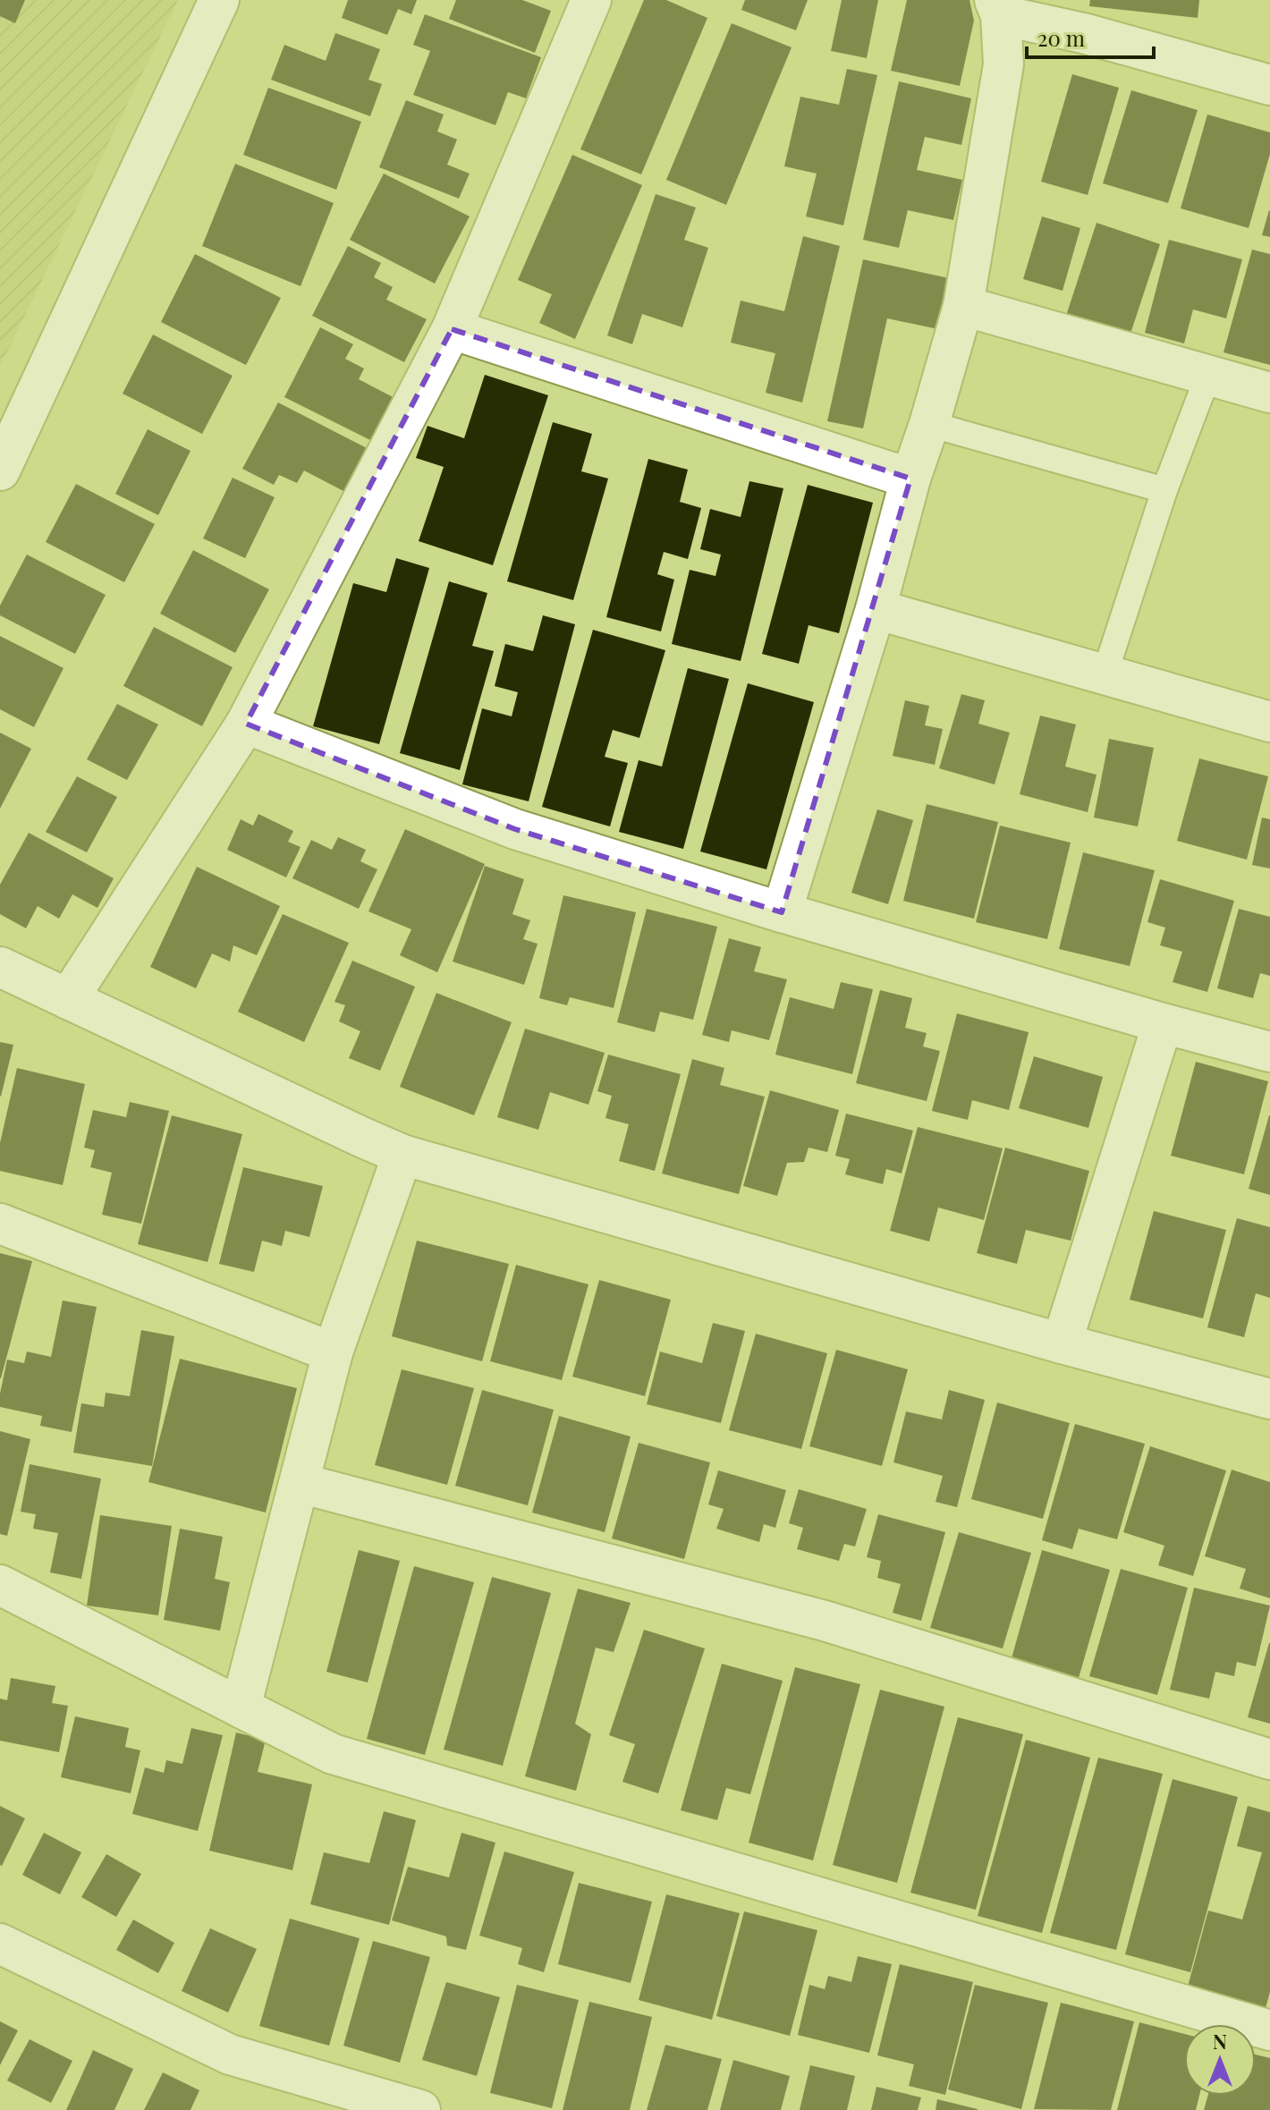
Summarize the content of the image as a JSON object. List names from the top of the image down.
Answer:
{
  "scale_bar": "20 m",
  "north": "top"
}
